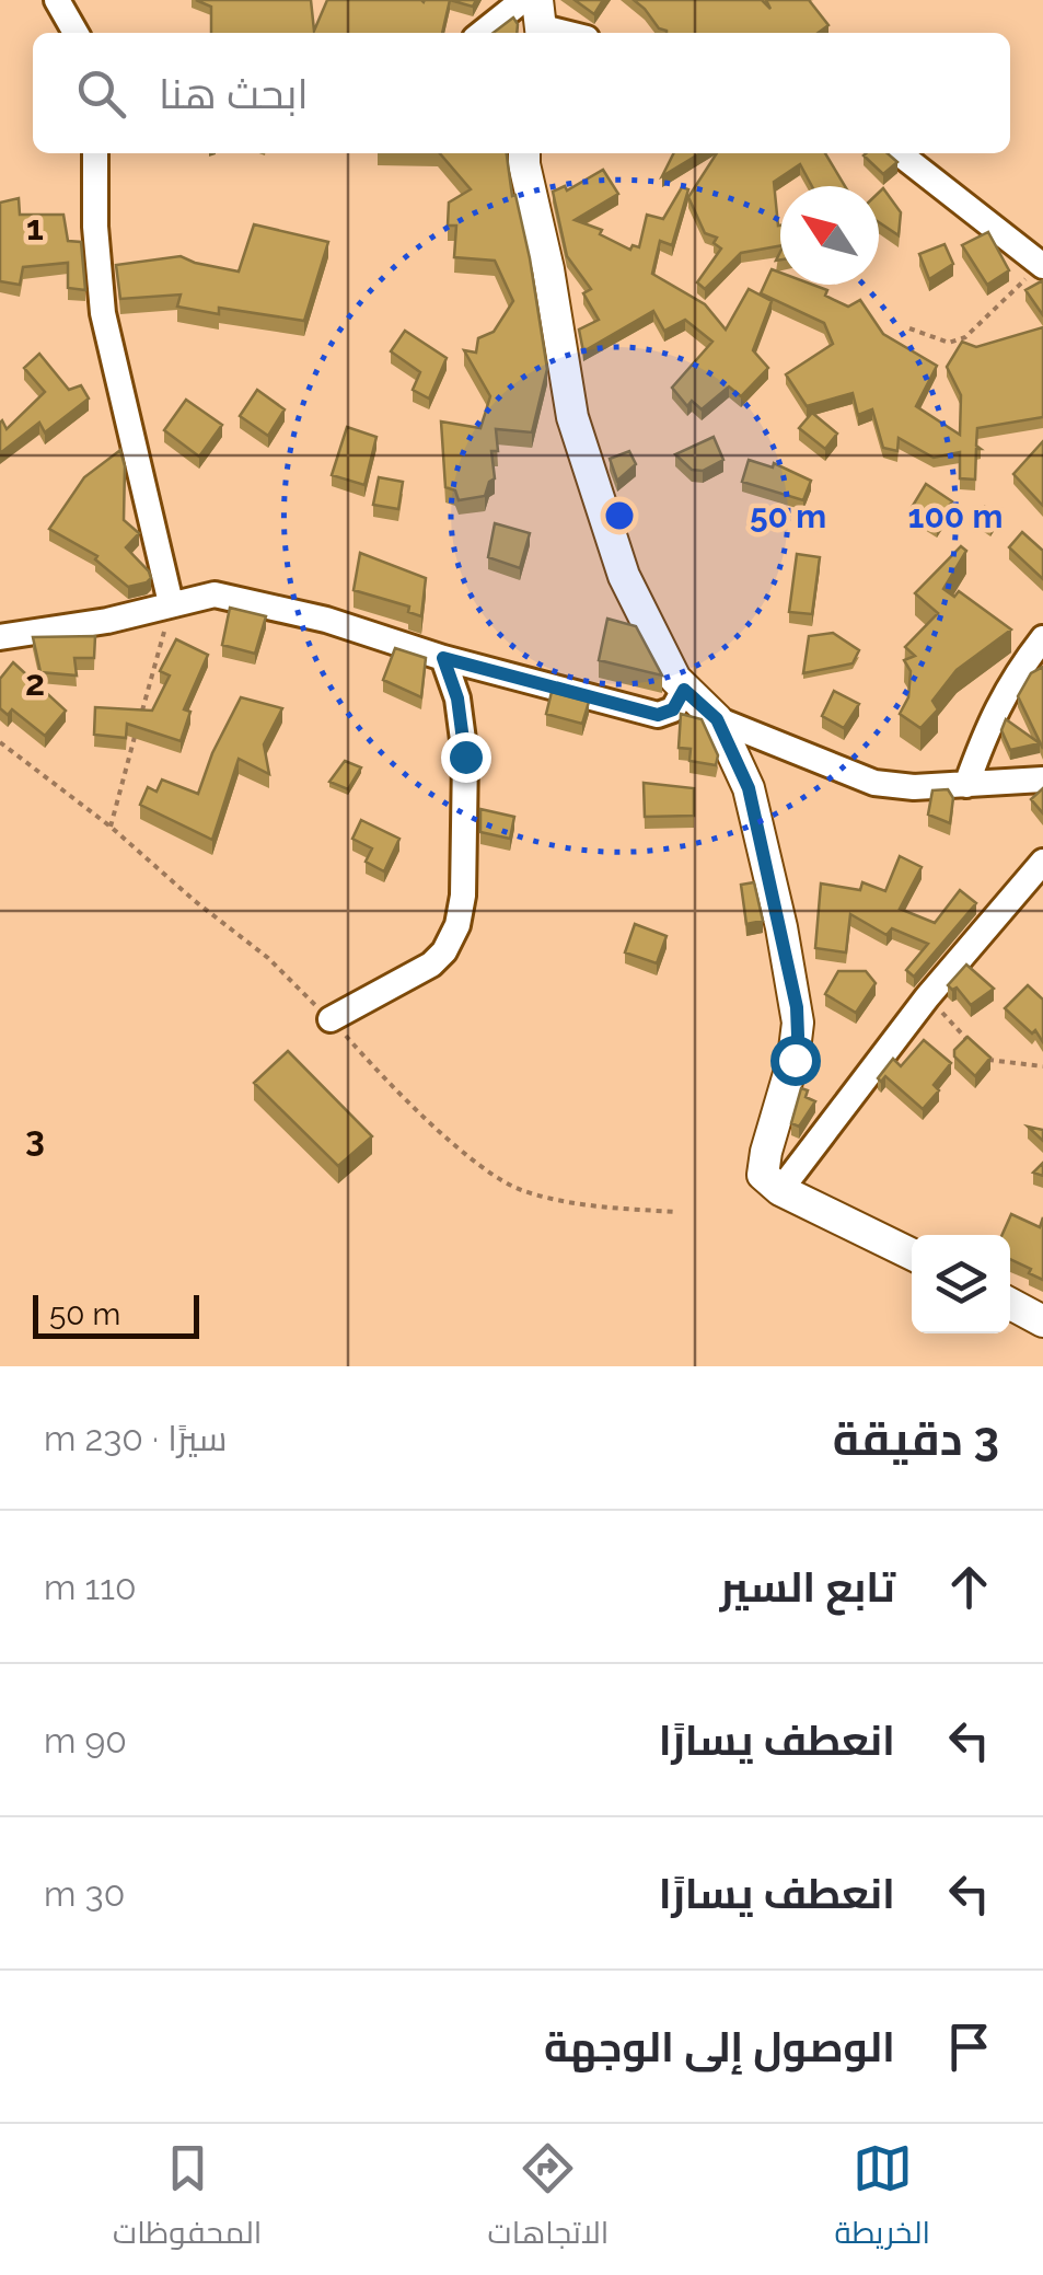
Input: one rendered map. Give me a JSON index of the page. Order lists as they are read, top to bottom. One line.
{"scale_bar":"50 m","north":"top left","page":{"search":"ابحث هنا","scale":"50 m","heading":["3 دقيقة","سيرًا · 230 m"],"list":[["تابع السير","110 m"],["انعطف يسارًا","90 m"],["انعطف يسارًا","30 m"],"الوصول إلى الوجهة"],"nav":["الخريطة","الاتجاهات","المحفوظات"]},"grid":{"rows":["1","2","3"]},"rings":["50 m","100 m"]}
